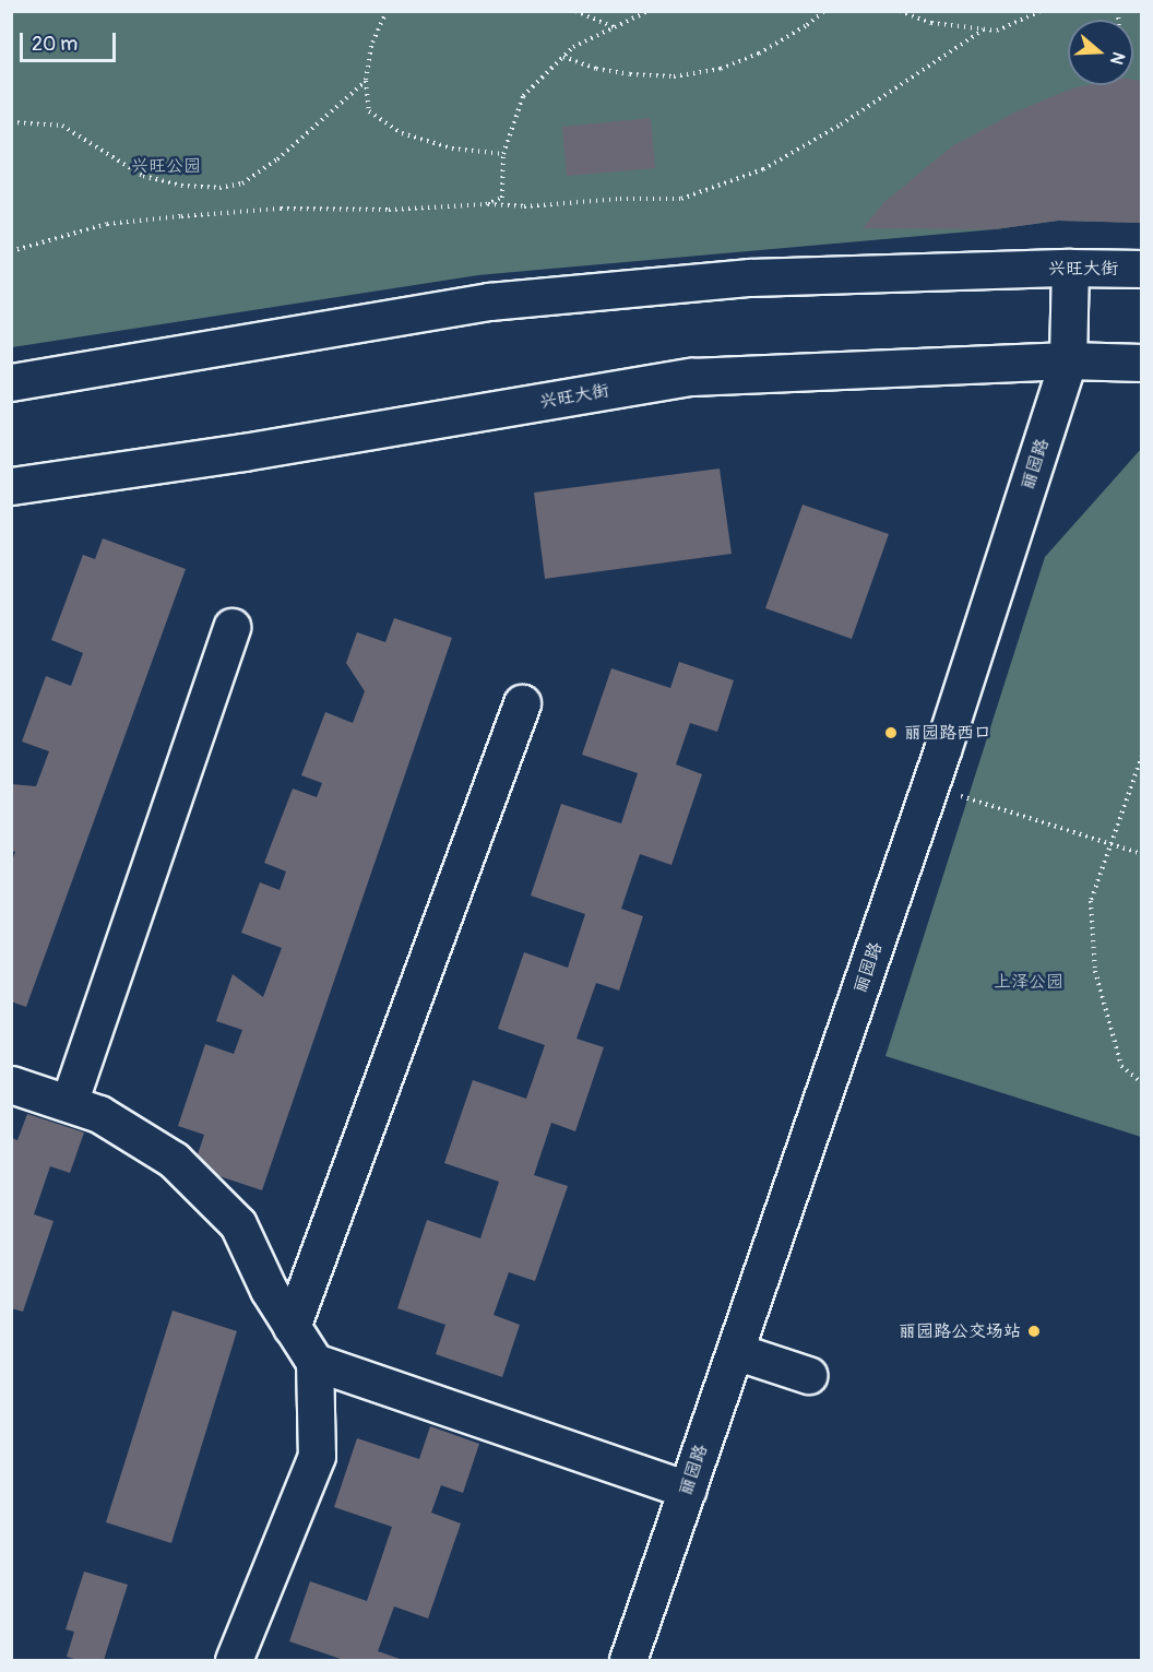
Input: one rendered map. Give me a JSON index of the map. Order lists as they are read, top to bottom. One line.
{"streets":{"main road":["兴旺大街","丽园路"]},"crossings":[["兴旺大街","丽园路"]],"parks":["兴旺公园","上泽公园"],"places":["丽园路西口","丽园路公交场站"],"scale_bar":"20 m","north":"right"}
